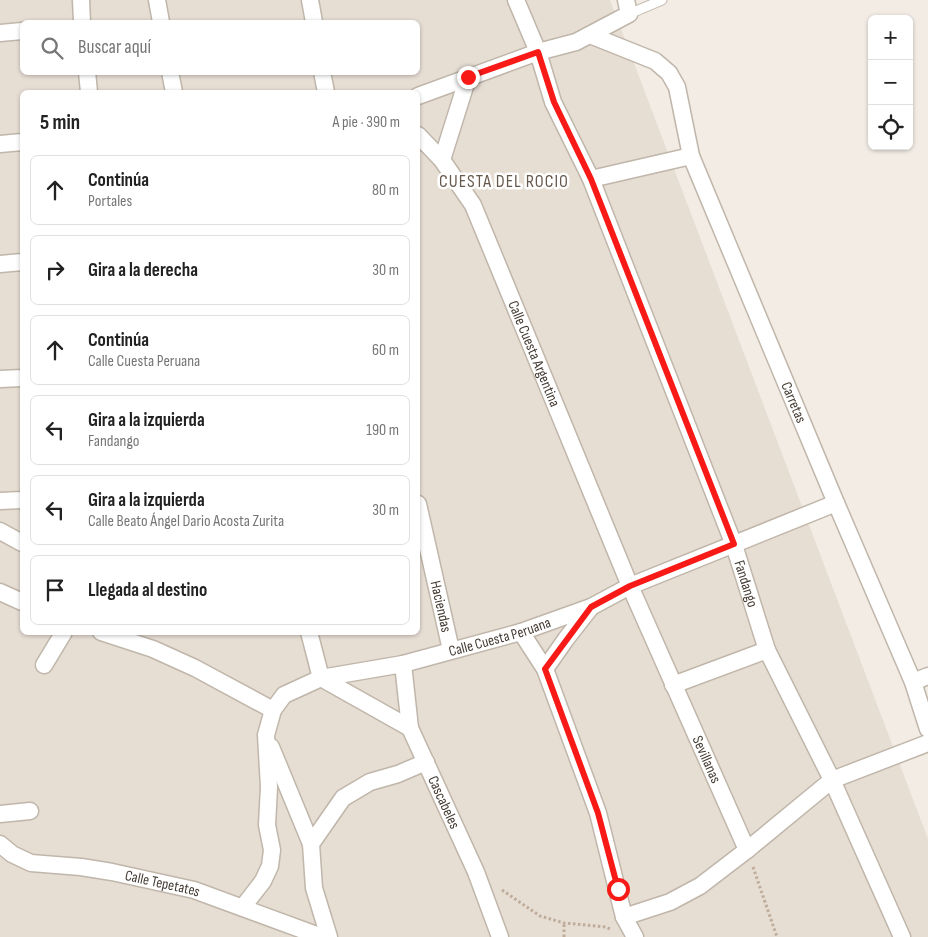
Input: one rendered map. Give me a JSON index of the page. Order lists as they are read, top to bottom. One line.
{"streets":{"street":["Calle Cuesta Argentina","Carretas","Fandango","Haciendas","Calle Cuesta Peruana","Sevillanas","Cascabeles","Calle Tepetates"]},"crossings":[["Calle Cuesta Argentina","Calle Cuesta Peruana"],["Calle Cuesta Argentina","Sevillanas"],["Carretas","Calle Cuesta Peruana"],["Fandango","Calle Cuesta Peruana"],["Haciendas","Calle Cuesta Peruana"],["Calle Cuesta Peruana","Sevillanas"],["Calle Cuesta Peruana","Cascabeles"]],"districts":["CUESTA DEL ROCIO"],"page":{"map_buttons":["+","−"],"search":"Buscar aquí","heading":["5 min","A pie · 390 m"],"list":[["Continúa","Portales","80 m"],["Gira a la derecha","30 m"],["Continúa","Calle Cuesta Peruana","60 m"],["Gira a la izquierda","Fandango","190 m"],["Gira a la izquierda","Calle Beato Ángel Dario Acosta Zurita","30 m"],"Llegada al destino"]}}
